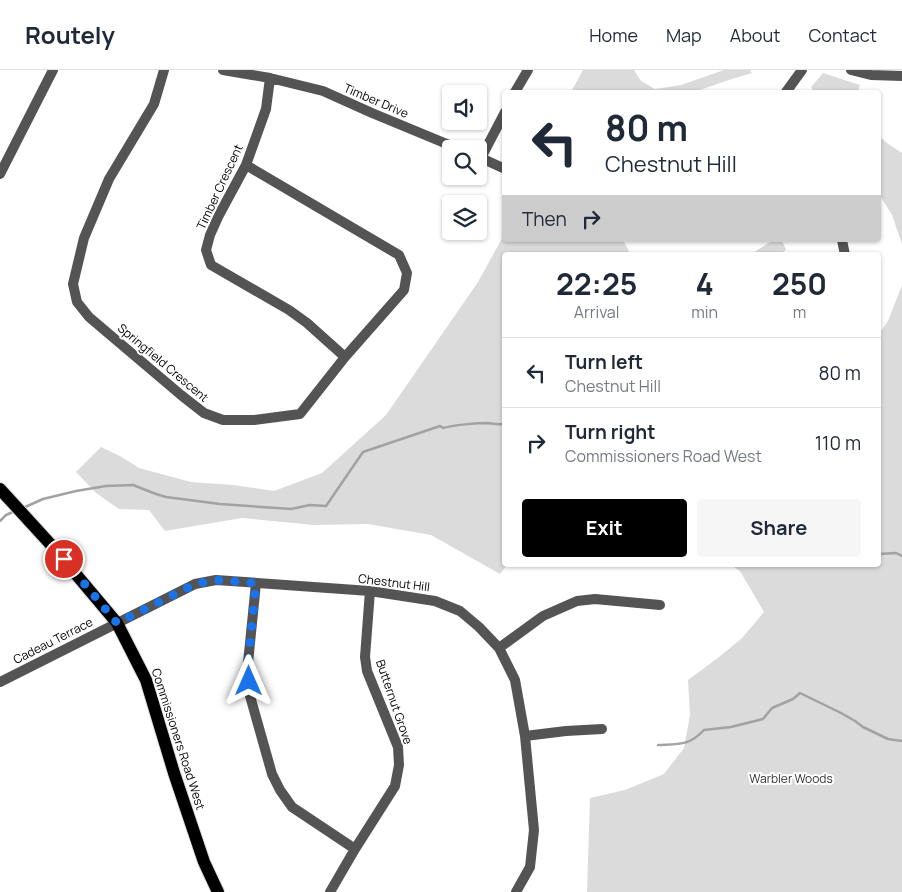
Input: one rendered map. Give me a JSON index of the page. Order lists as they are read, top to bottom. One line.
{"streets":{"main road":["Commissioners Road West"],"street":["Timber Drive","Timber Crescent","Springfield Crescent","Chestnut Hill","Cadeau Terrace","Butternut Grove"]},"crossings":[["Timber Drive","Timber Crescent"],["Timber Crescent","Springfield Crescent"],["Chestnut Hill","Cadeau Terrace"],["Chestnut Hill","Butternut Grove"],["Chestnut Hill","Commissioners Road West"],["Cadeau Terrace","Commissioners Road West"]],"parks":["Warbler Woods"],"page":{"header":"Routely","nav":["Home","Map","About","Contact"],"turn":["80 m","Chestnut Hill"],"then":"Then","eta":["22:25","Arrival","4","min","250","m"],"list":[{"name":"Turn left","note":"Chestnut Hill","value":"80 m"},{"name":"Turn right","note":"Commissioners Road West","value":"110 m"}],"buttons":["Exit","Share"]}}
